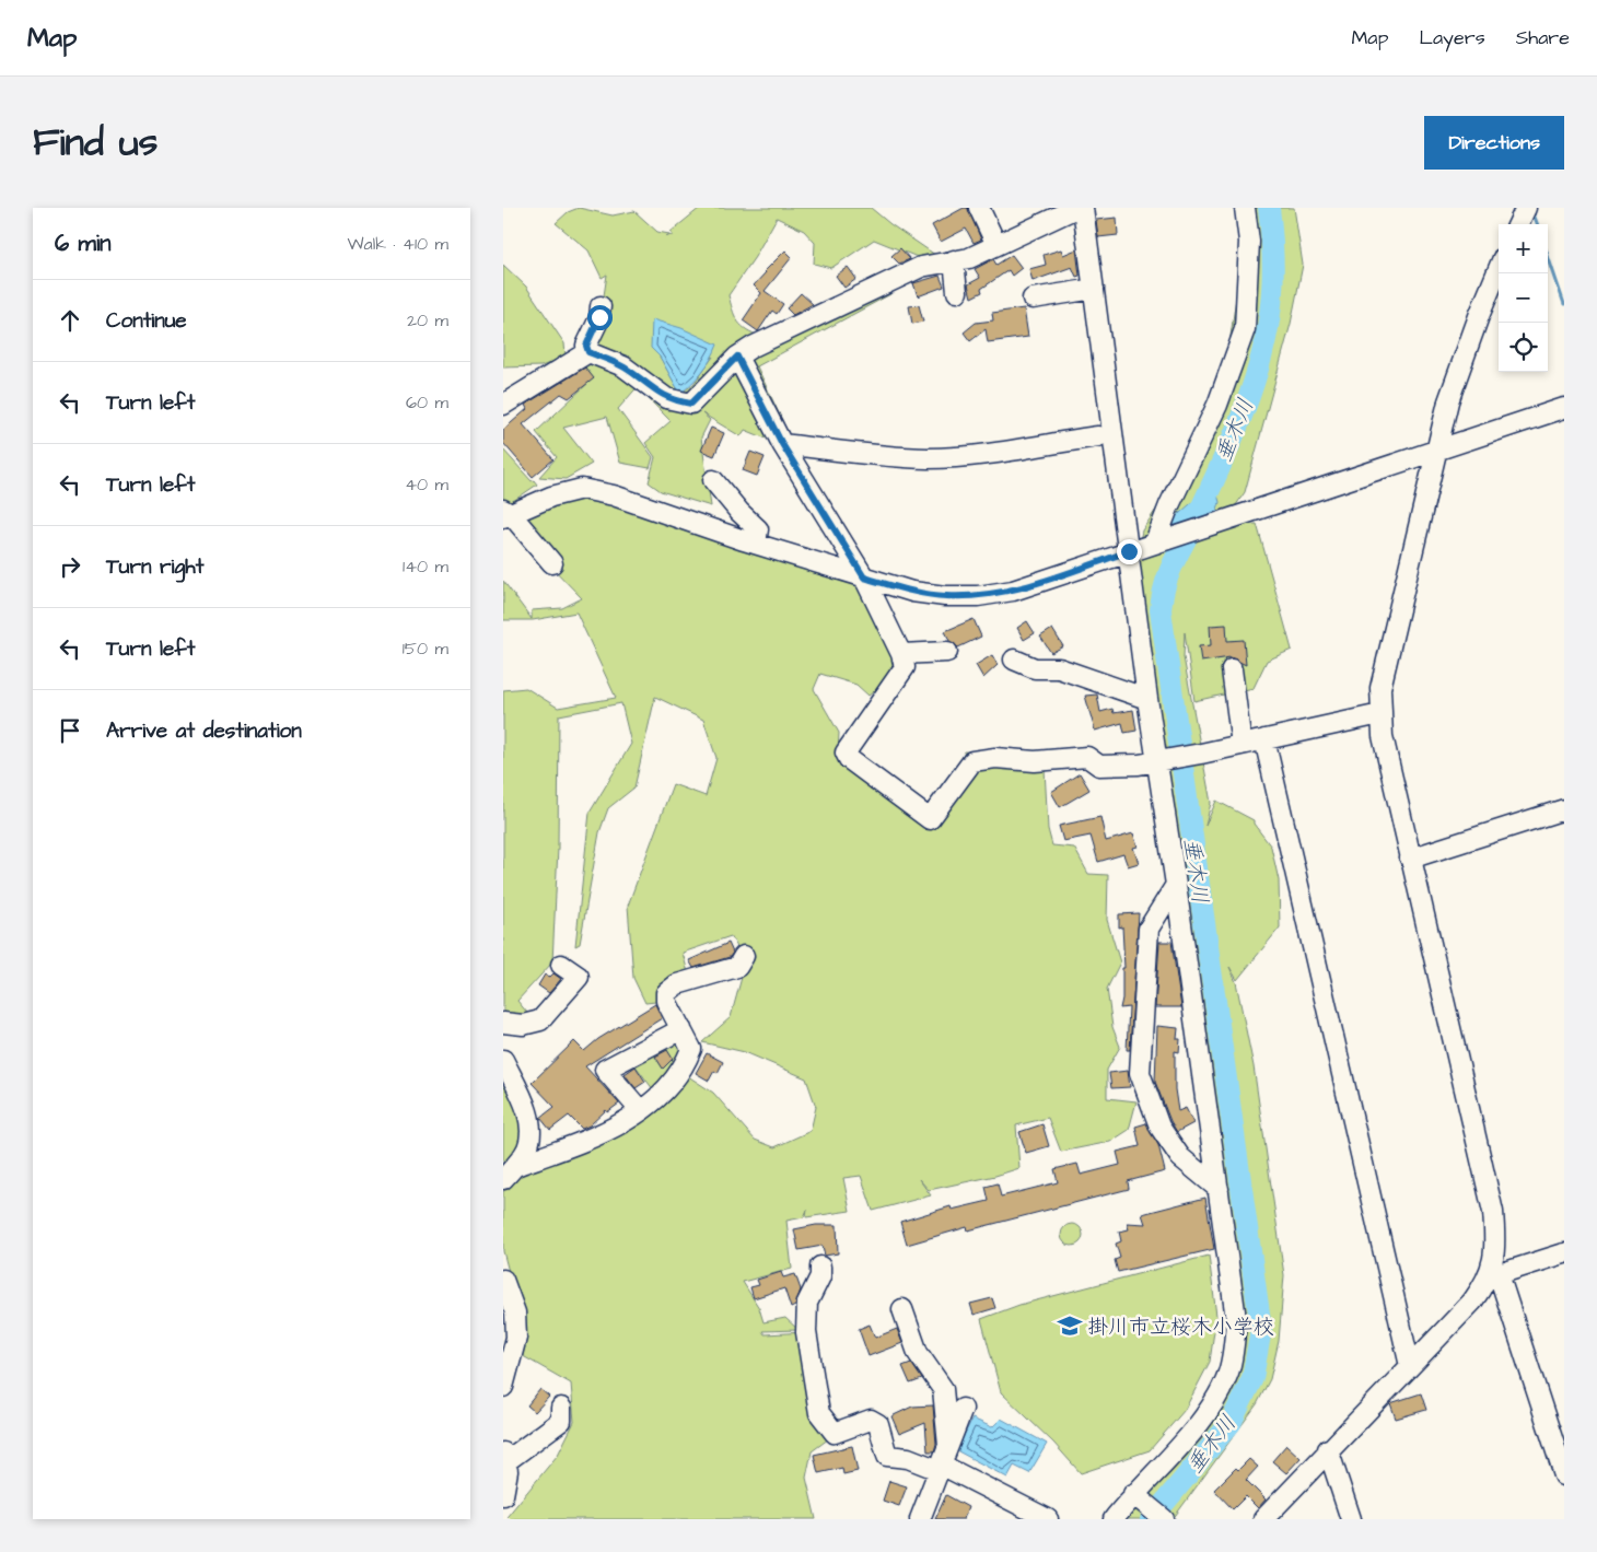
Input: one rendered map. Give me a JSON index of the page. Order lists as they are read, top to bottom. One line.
{"water":["垂木川"],"places":{"school or university":["掛川市立桜木小学校"]},"page":{"header":"Map","nav":["Map","Layers","Share"],"title":"Find us","buttons":"Directions","heading":["6 min","Walk · 410 m"],"map_buttons":["+","−"],"list":[["Continue","20 m"],["Turn left","60 m"],["Turn left","40 m"],["Turn right","140 m"],["Turn left","150 m"],"Arrive at destination"]}}
